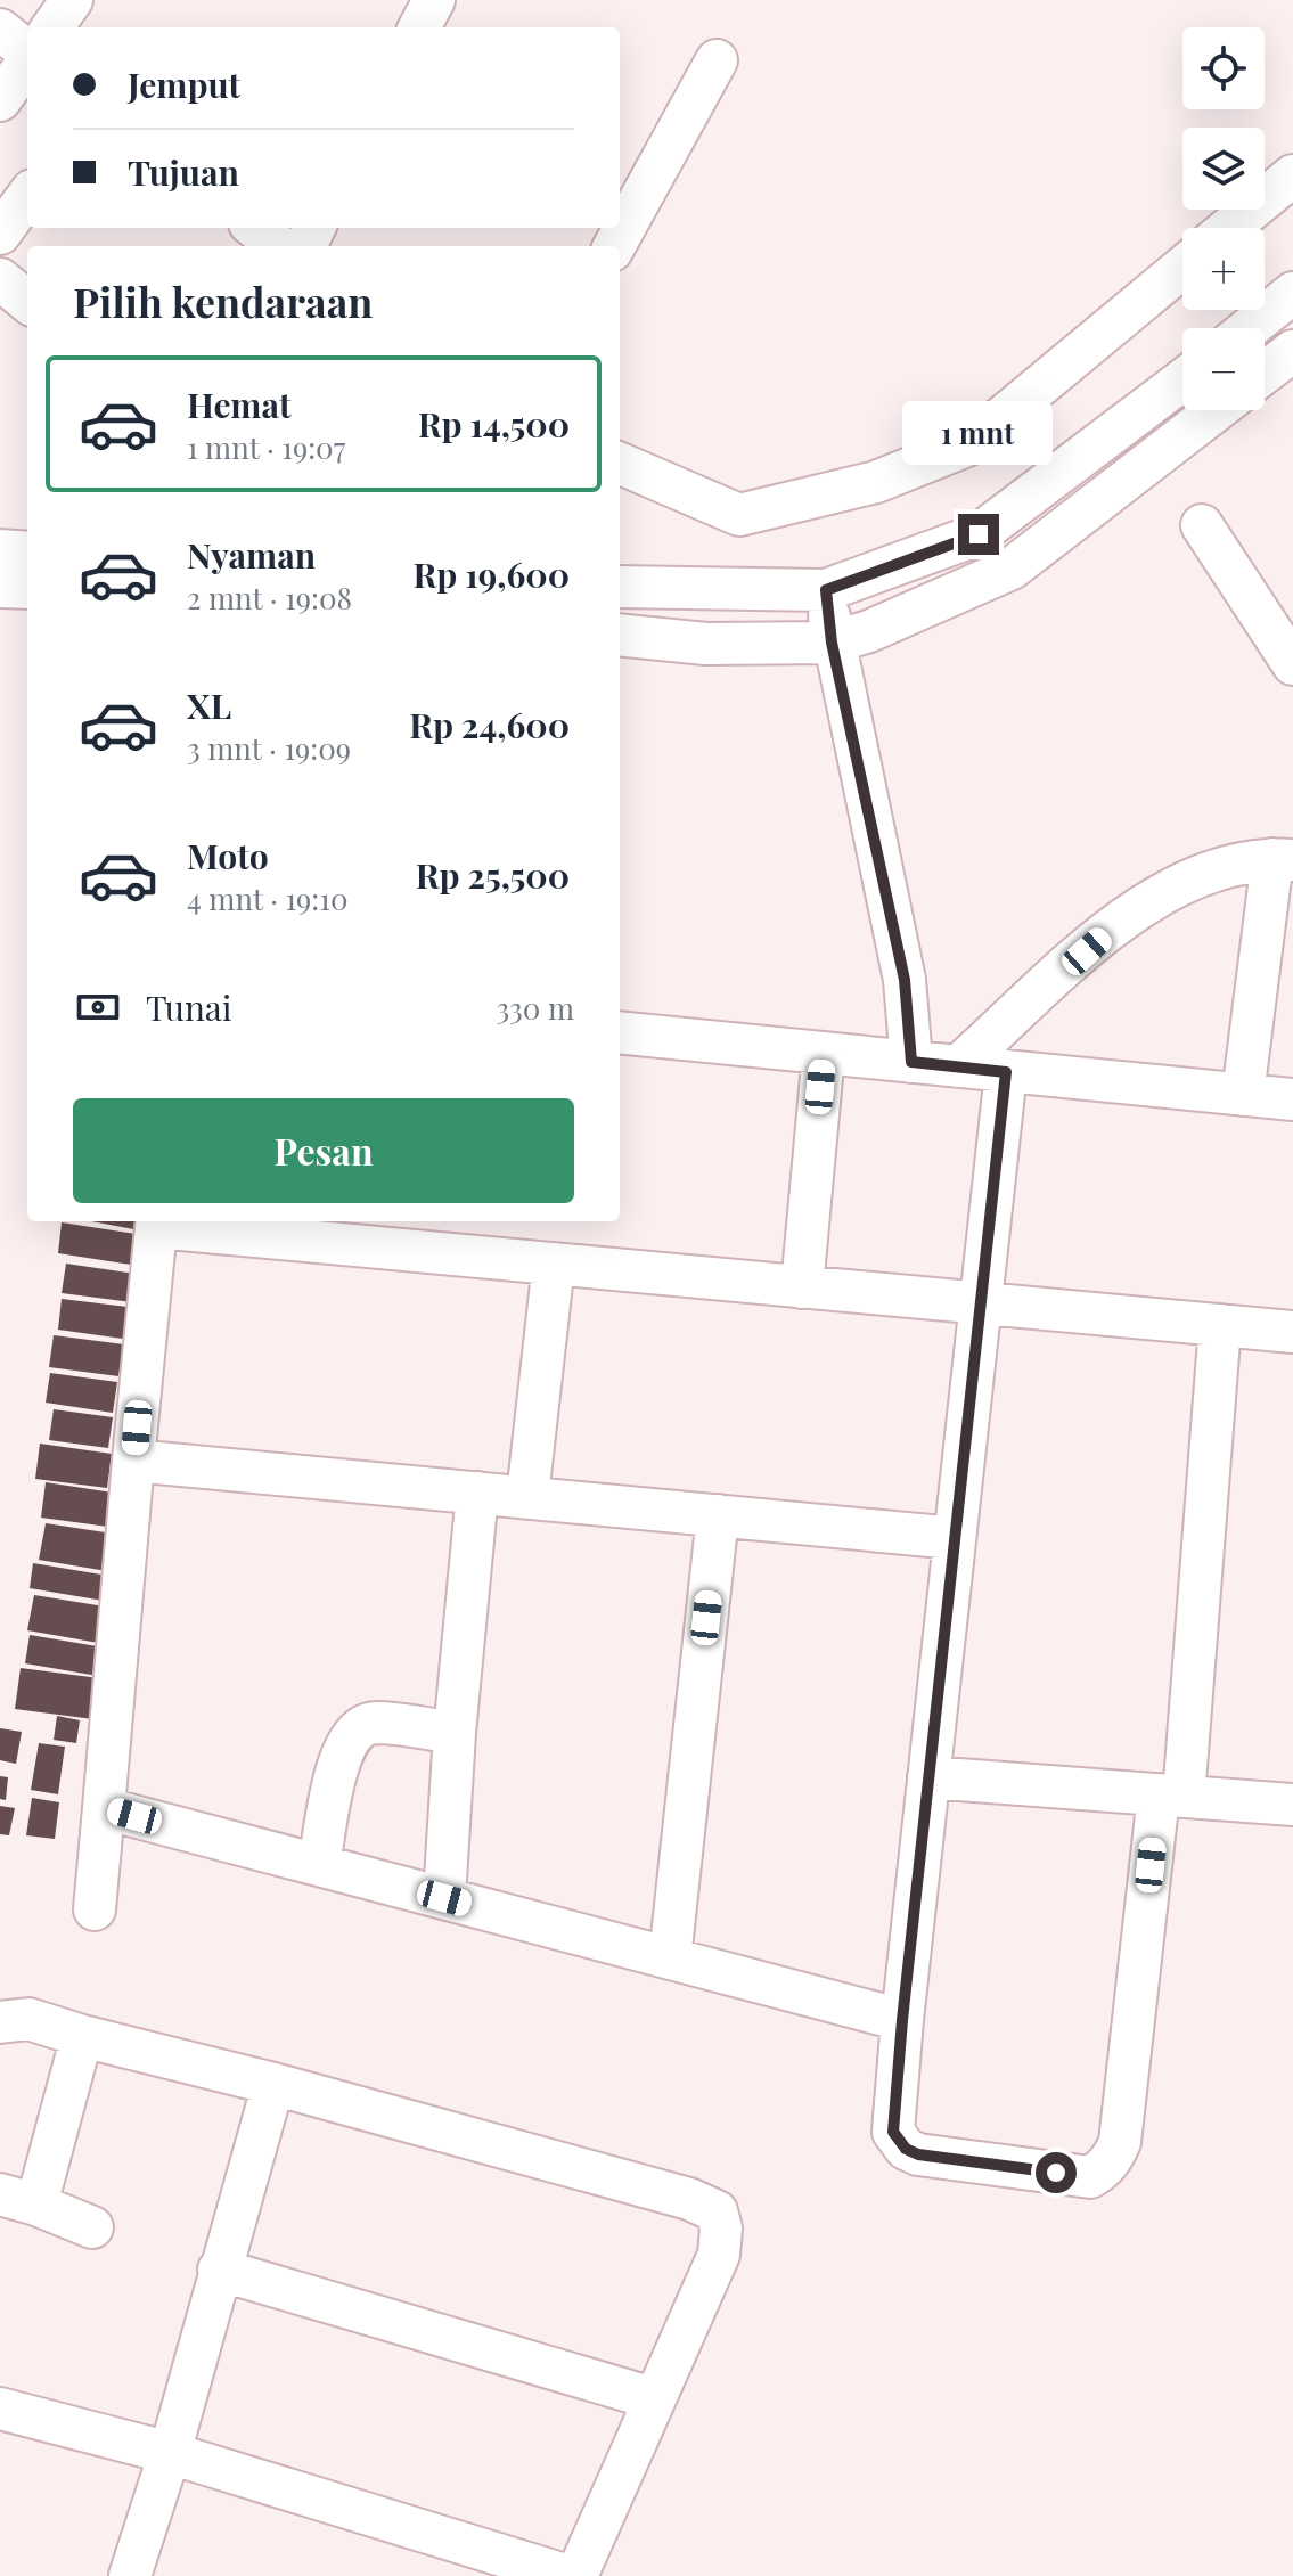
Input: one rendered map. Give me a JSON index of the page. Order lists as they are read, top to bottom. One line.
{"page":{"map_buttons":["+","−"],"banner":["Jemput","Tujuan"],"heading":"Pilih kendaraan","list":[{"name":"Hemat","note":"1 mnt · 19:07","value":"Rp 14,500"},{"name":"Nyaman","note":"2 mnt · 19:08","value":"Rp 19,600"},{"name":"XL","note":"3 mnt · 19:09","value":"Rp 24,600"},{"name":"Moto","note":"4 mnt · 19:10","value":"Rp 25,500"}],"bubble":"1 mnt","pay":["Tunai","330 m"],"buttons":"Pesan"}}
